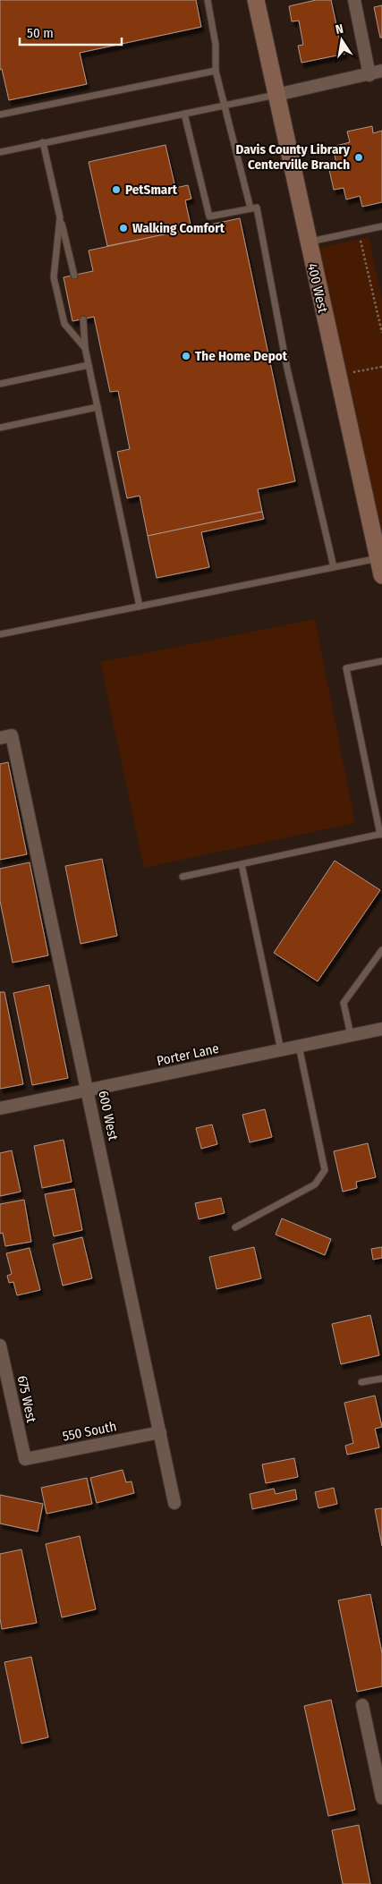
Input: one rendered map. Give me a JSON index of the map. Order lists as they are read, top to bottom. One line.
{"streets":{"main road":["400 West"],"street":["Porter Lane","600 West","675 West","550 South"]},"crossings":[["Porter Lane","600 West"],["600 West","550 South"],["675 West","550 South"]],"places":["Davis County Library Centerville Branch","PetSmart","Walking Comfort","The Home Depot"],"scale_bar":"50 m","north":"top"}
